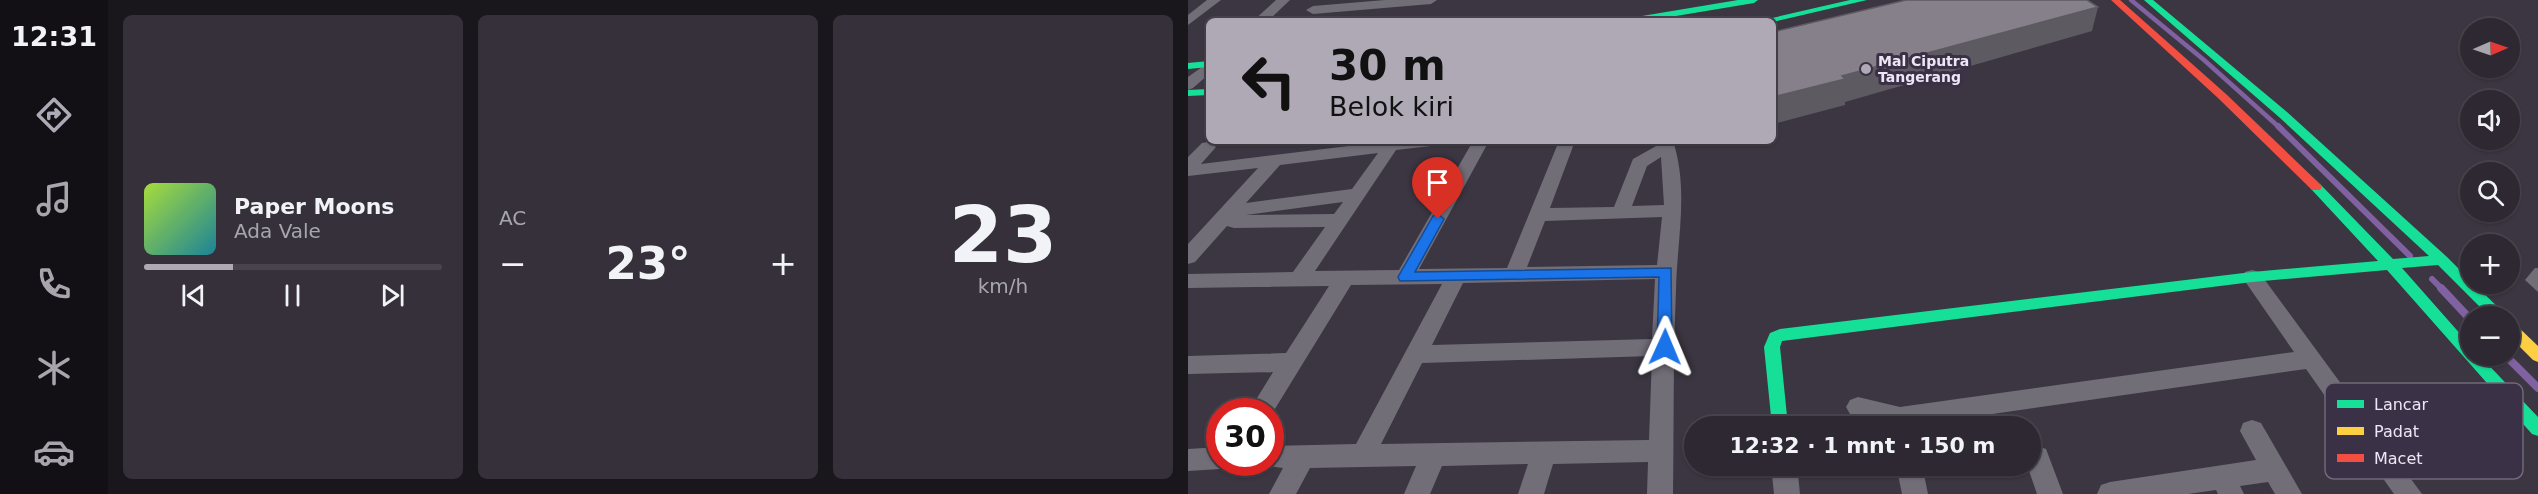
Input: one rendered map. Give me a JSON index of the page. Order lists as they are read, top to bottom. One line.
{"places":["Mal Ciputra Tangerang"],"legend":["Lancar","Padat","Macet"],"north":"right","page":{"tabs":"12:31","tile":["AC",["23","km/h"]],"map_buttons":["+","−"],"turn":["30 m","Belok kiri"],"song":["Paper Moons","Ada Vale"],"heat":["−","23°","+"],"limit":"30","trip":"12:32 · 1 mnt · 150 m"}}
